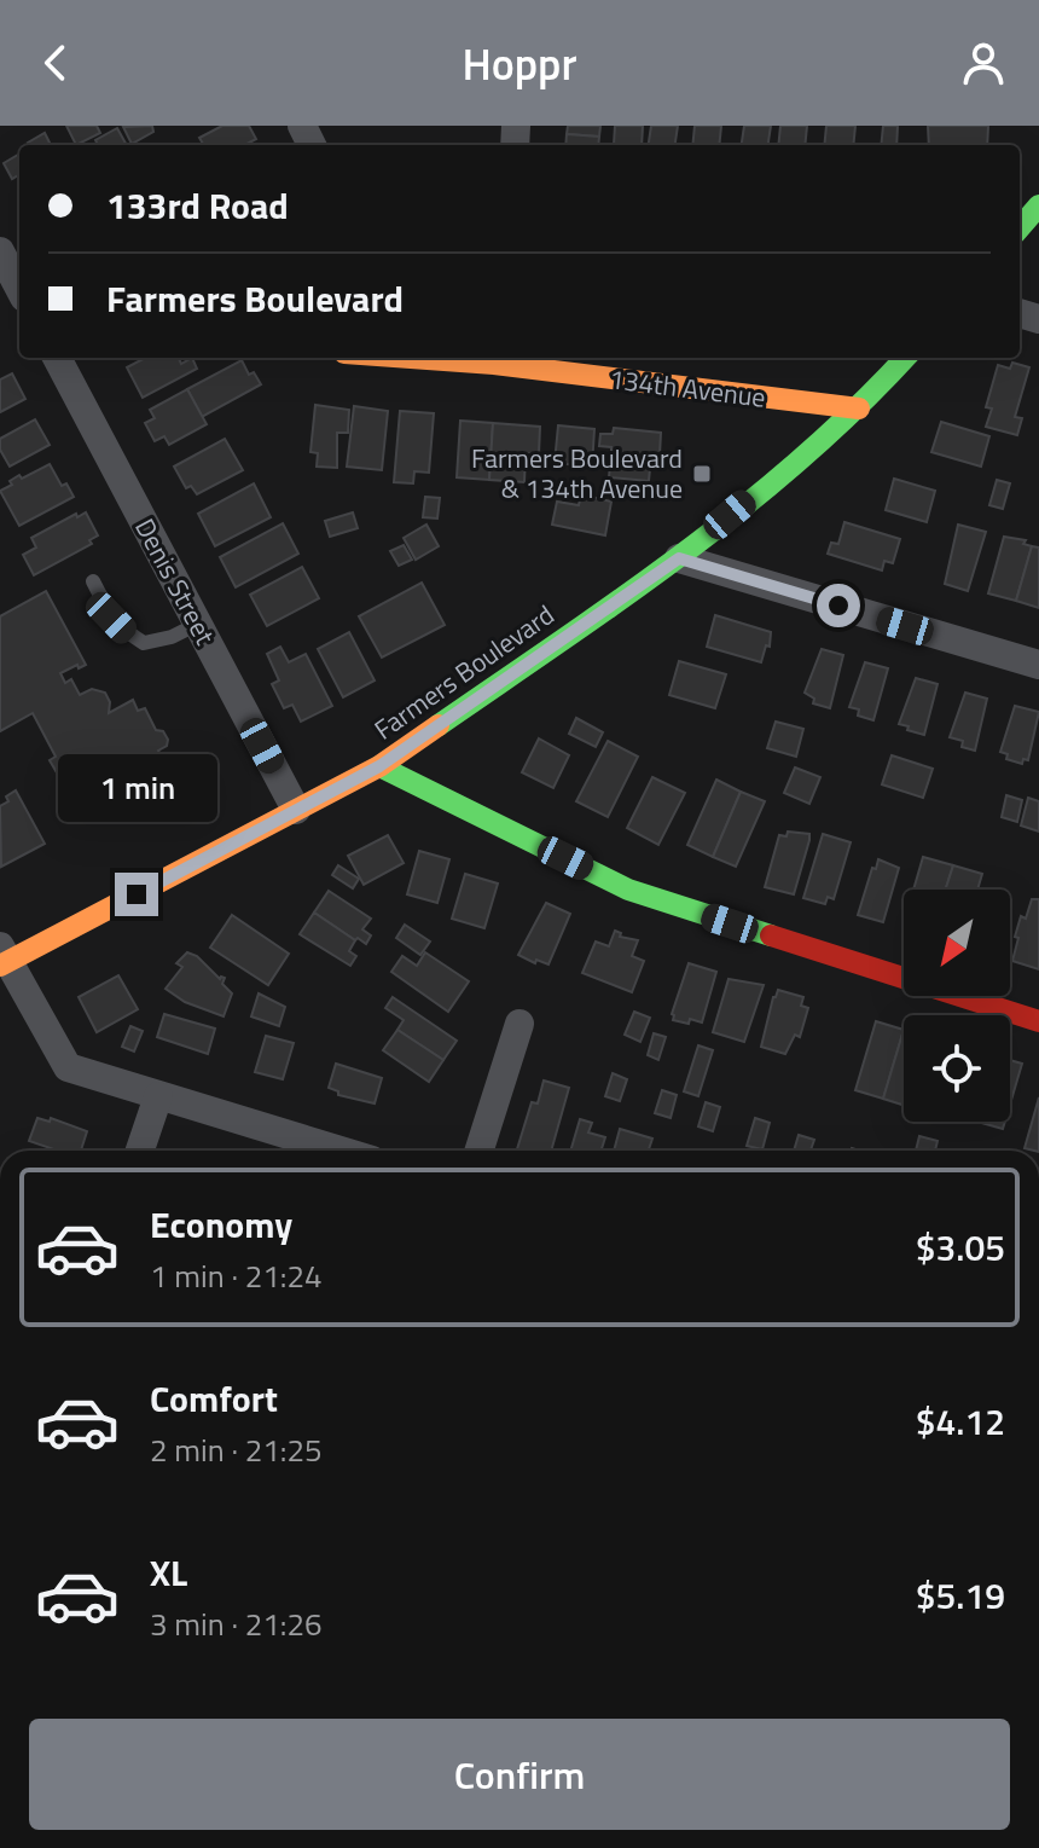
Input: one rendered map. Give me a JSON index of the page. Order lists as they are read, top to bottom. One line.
{"streets":{"street":["134th Avenue","Denis Street","Farmers Boulevard"]},"crossings":[["134th Avenue","Farmers Boulevard"],["Denis Street","Farmers Boulevard"]],"places":{"transit":["Farmers Boulevard & 134th Avenue"]},"north":"bottom left","page":{"header":"Hoppr","banner":["133rd Road","Farmers Boulevard"],"bubble":"1 min","list":[{"name":"Economy","note":"1 min · 21:24","value":"$3.05"},{"name":"Comfort","note":"2 min · 21:25","value":"$4.12"},{"name":"XL","note":"3 min · 21:26","value":"$5.19"}],"buttons":"Confirm"}}
